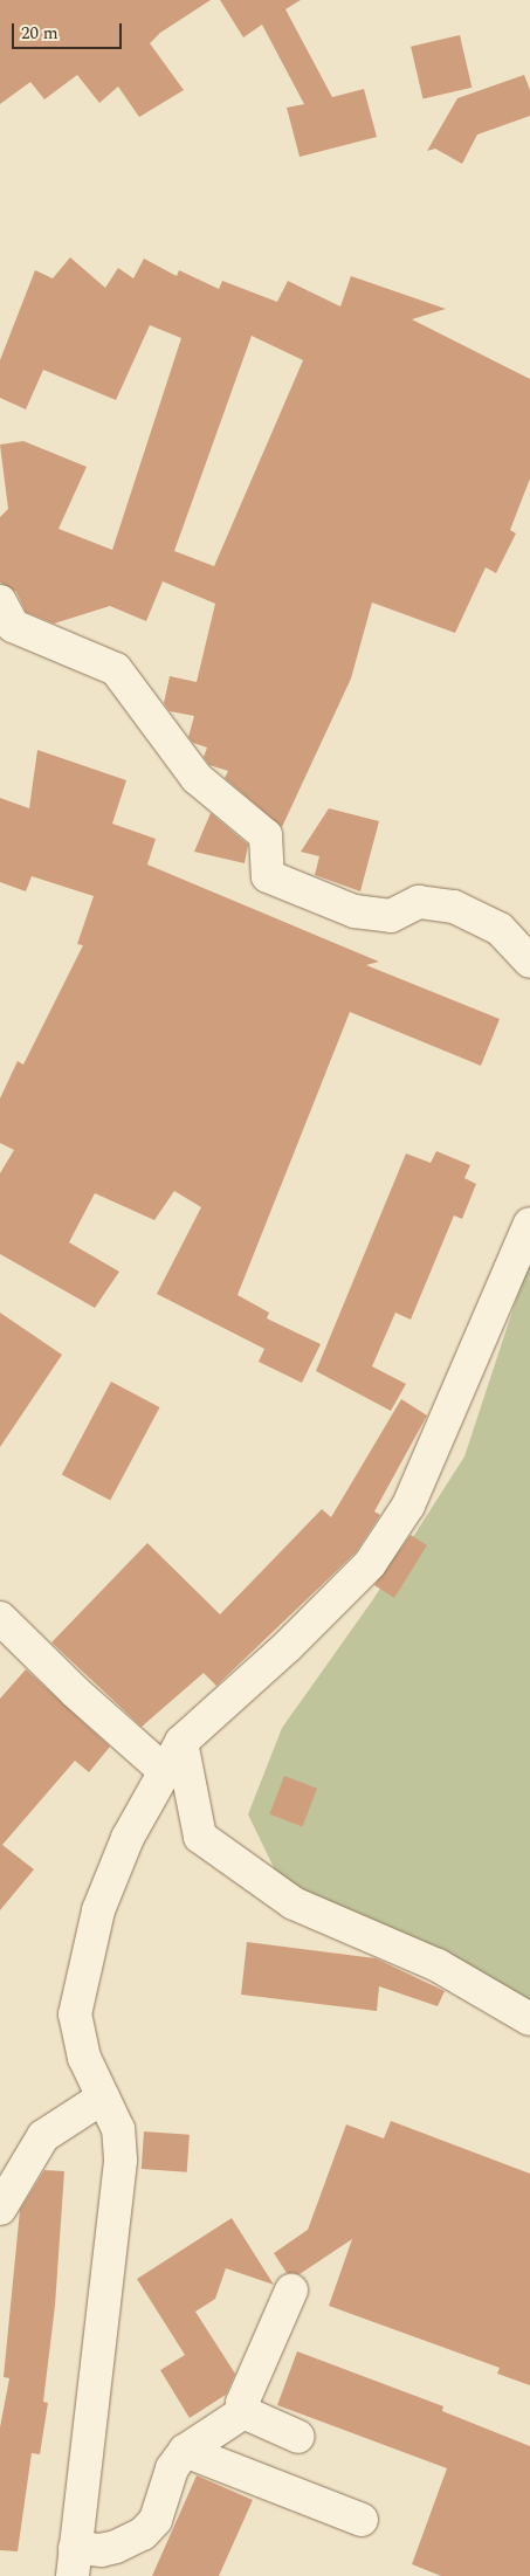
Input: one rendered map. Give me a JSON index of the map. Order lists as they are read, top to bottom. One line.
{"scale_bar":"20 m"}
